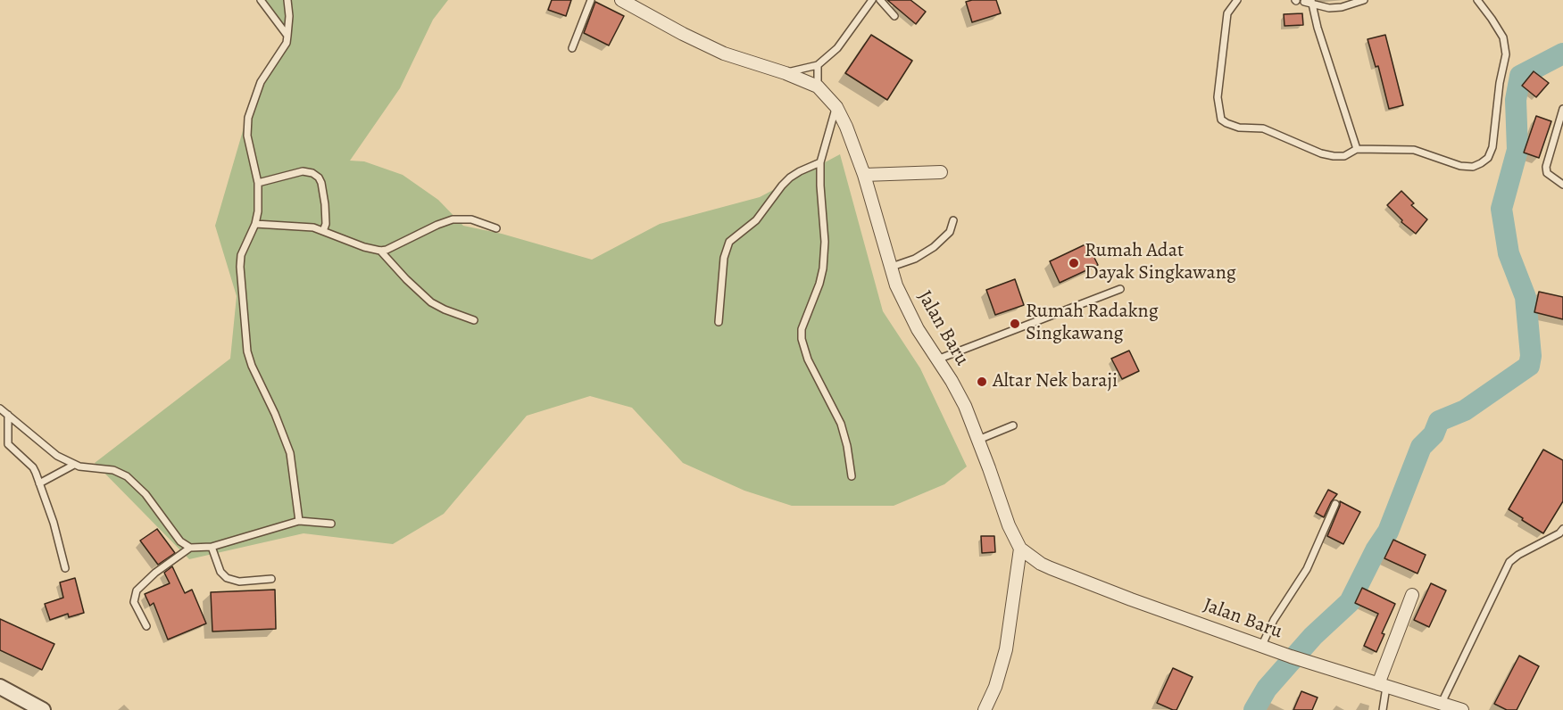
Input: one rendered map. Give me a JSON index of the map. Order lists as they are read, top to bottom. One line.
{"streets":{"street":["Jalan Baru"]},"places":["Rumah Adat Dayak Singkawang","Rumah Radakng Singkawang","Altar Nek baraji"]}
